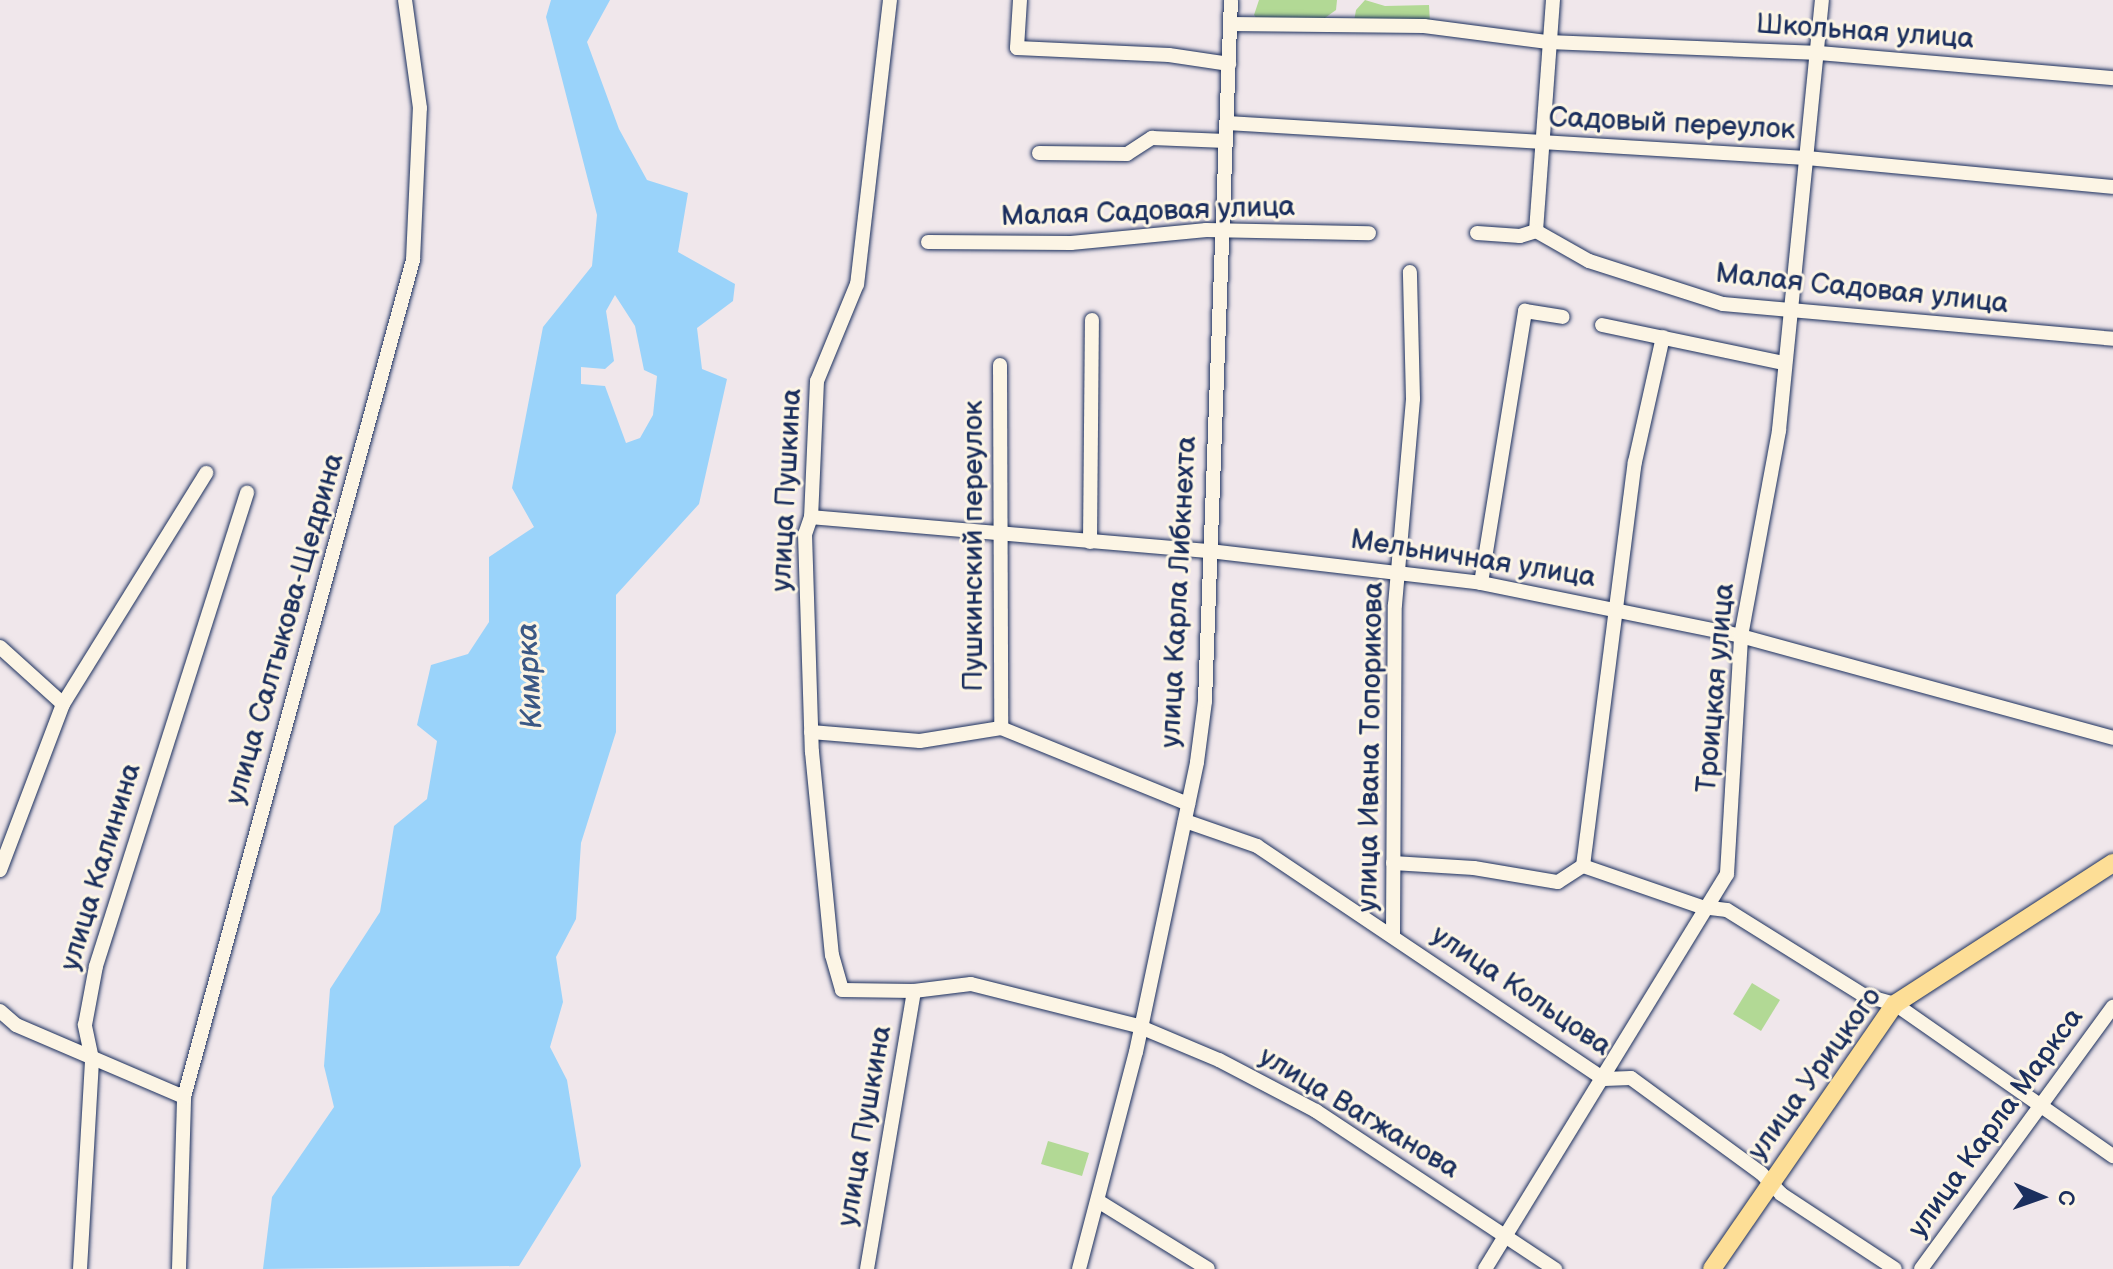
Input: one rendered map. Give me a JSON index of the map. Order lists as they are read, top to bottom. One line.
{"streets":{"main road":["улица Урицкого"],"street":["Школьная улица","Садовый переулок","Малая Садовая улица","улица Пушкина","Пушкинский переулок","Мельничная улица","улица Карла Либкнехта","улица Салтыкова-Щедрина","Троицкая улица","улица Ивана Топорикова","улица Калинина","улица Кольцова","улица Вагжанова","улица Карла Маркса"]},"crossings":[["Школьная улица","улица Карла Либкнехта"],["Школьная улица","Троицкая улица"],["Садовый переулок","улица Карла Либкнехта"],["Садовый переулок","Троицкая улица"],["Малая Садовая улица","улица Карла Либкнехта"],["Малая Садовая улица","Троицкая улица"],["улица Пушкина","Мельничная улица"],["улица Пушкина","улица Вагжанова"],["Пушкинский переулок","Мельничная улица"],["Мельничная улица","улица Карла Либкнехта"],["Мельничная улица","Троицкая улица"],["Мельничная улица","улица Ивана Топорикова"],["улица Карла Либкнехта","улица Кольцова"],["улица Карла Либкнехта","улица Вагжанова"],["Троицкая улица","улица Кольцова"],["Троицкая улица","улица Вагжанова"],["улица Ивана Топорикова","улица Кольцова"],["улица Кольцова","улица Урицкого"]],"water":["Кимрка"],"north":"right"}
